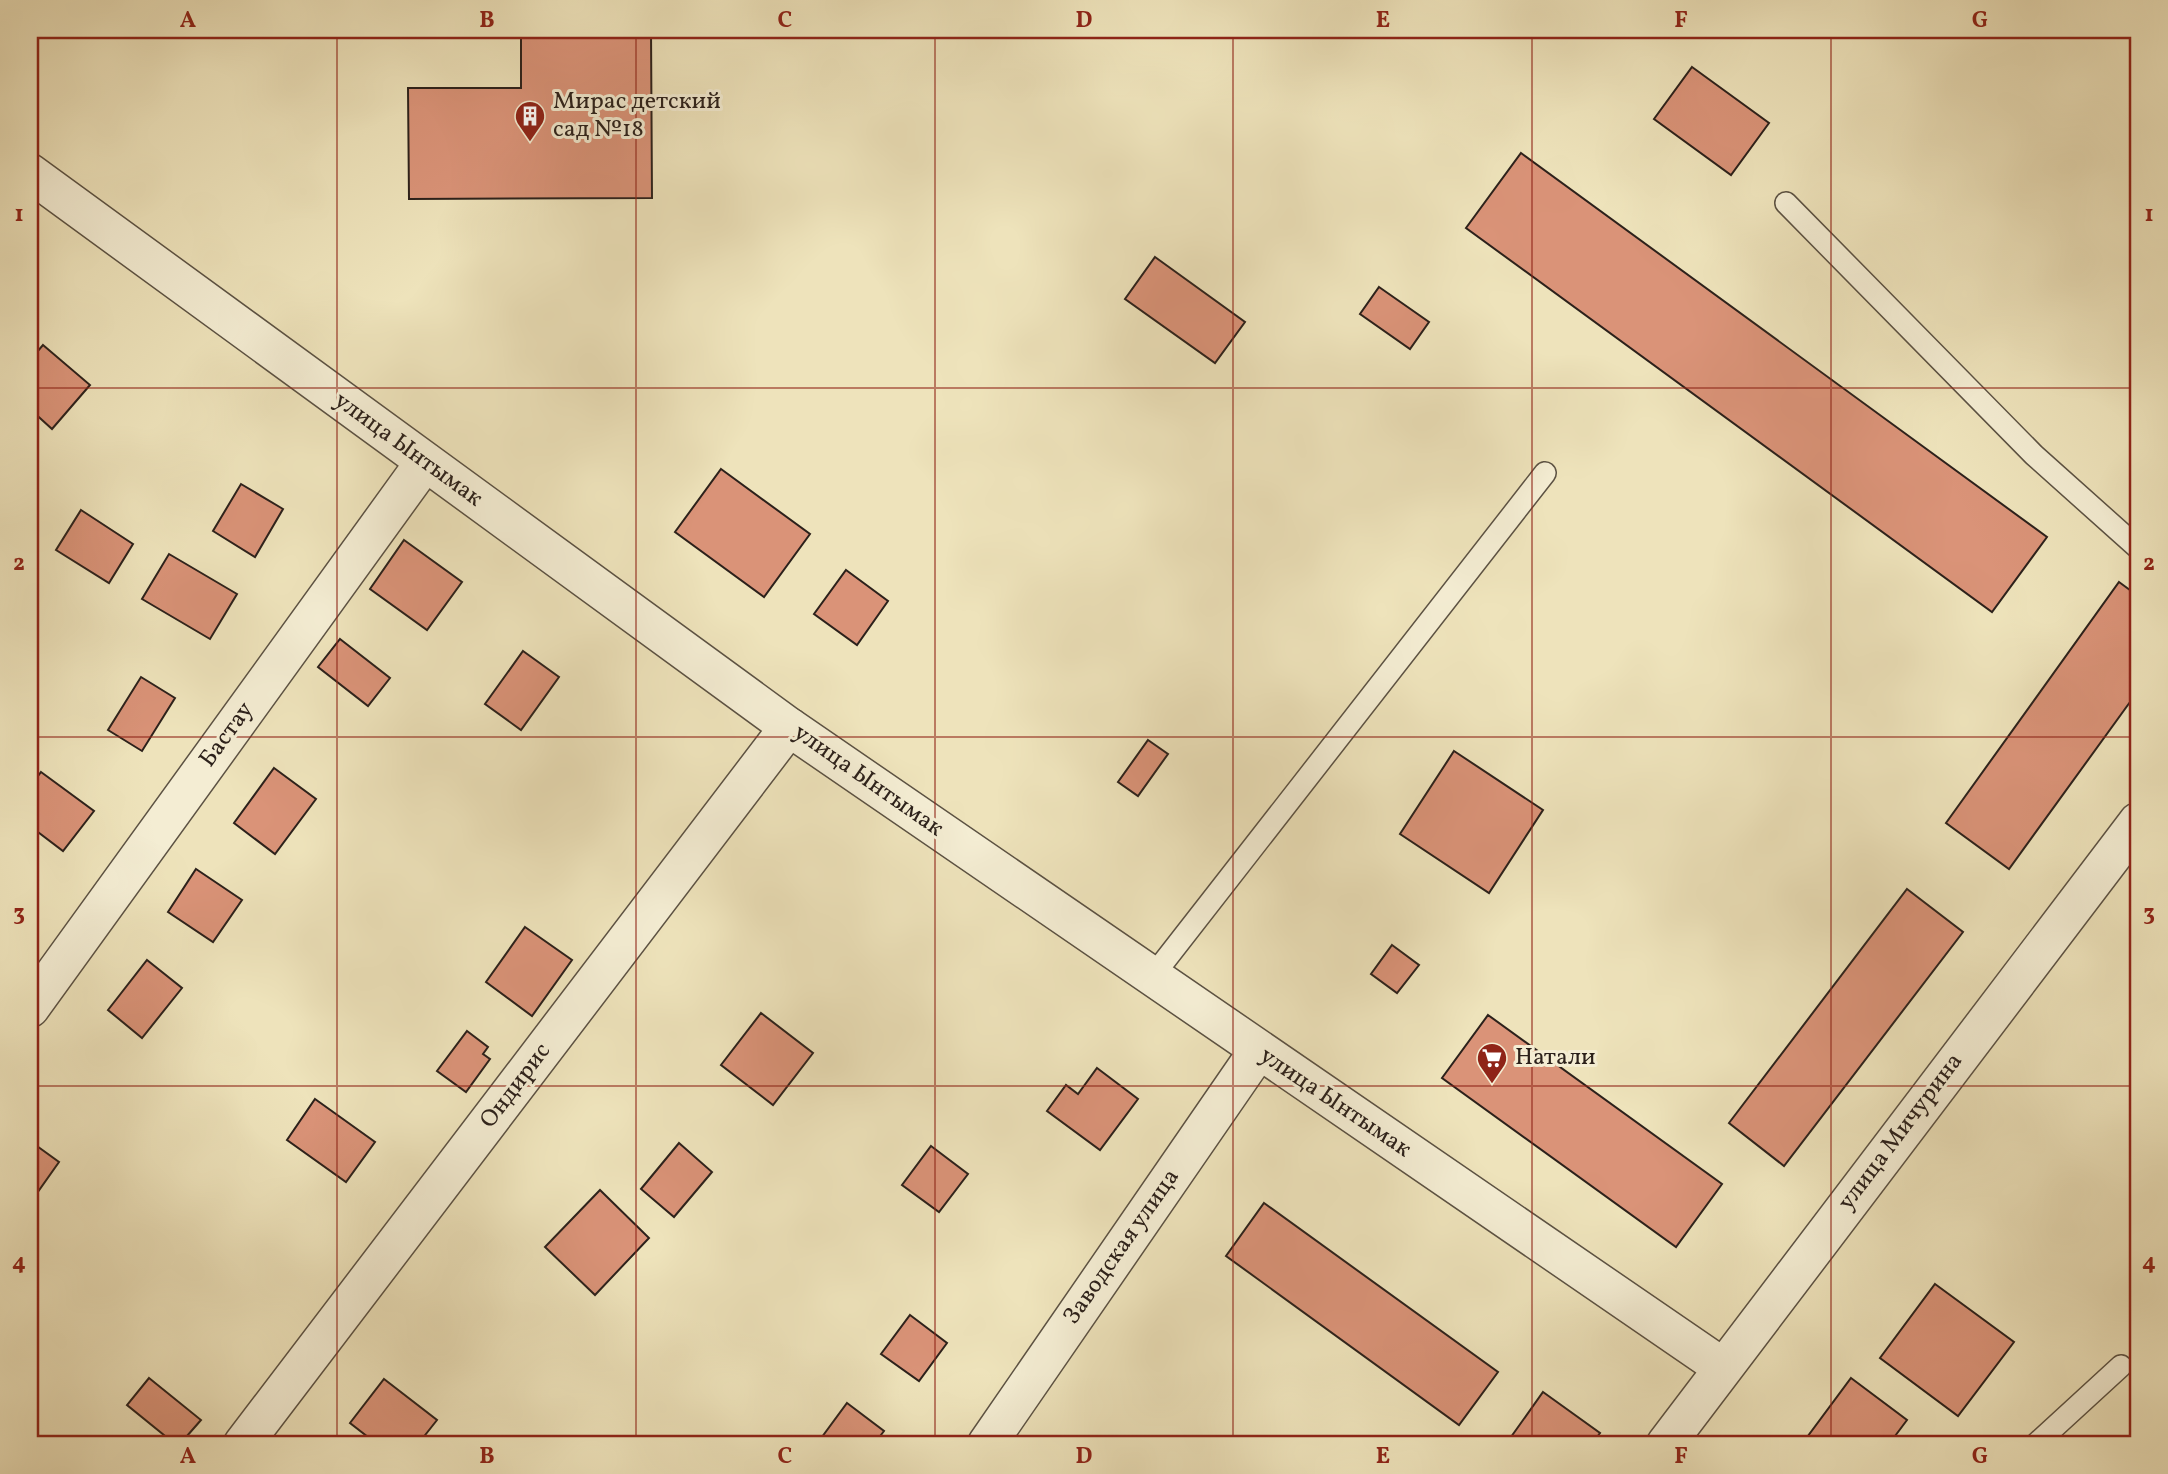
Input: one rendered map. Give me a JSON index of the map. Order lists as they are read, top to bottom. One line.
{"streets":{"street":["улица Ынтымак","Бастау","Ондирис","улица Мичурина","Заводская улица"]},"crossings":[["улица Ынтымак","Бастау"],["улица Ынтымак","Ондирис"],["улица Ынтымак","улица Мичурина"],["улица Ынтымак","Заводская улица"]],"places":{"building":["Мирас детский сад №18"],"supermarket":["Натали"]},"grid":{"columns":["A","B","C","D","E","F","G"],"rows":["1","2","3","4"]}}
